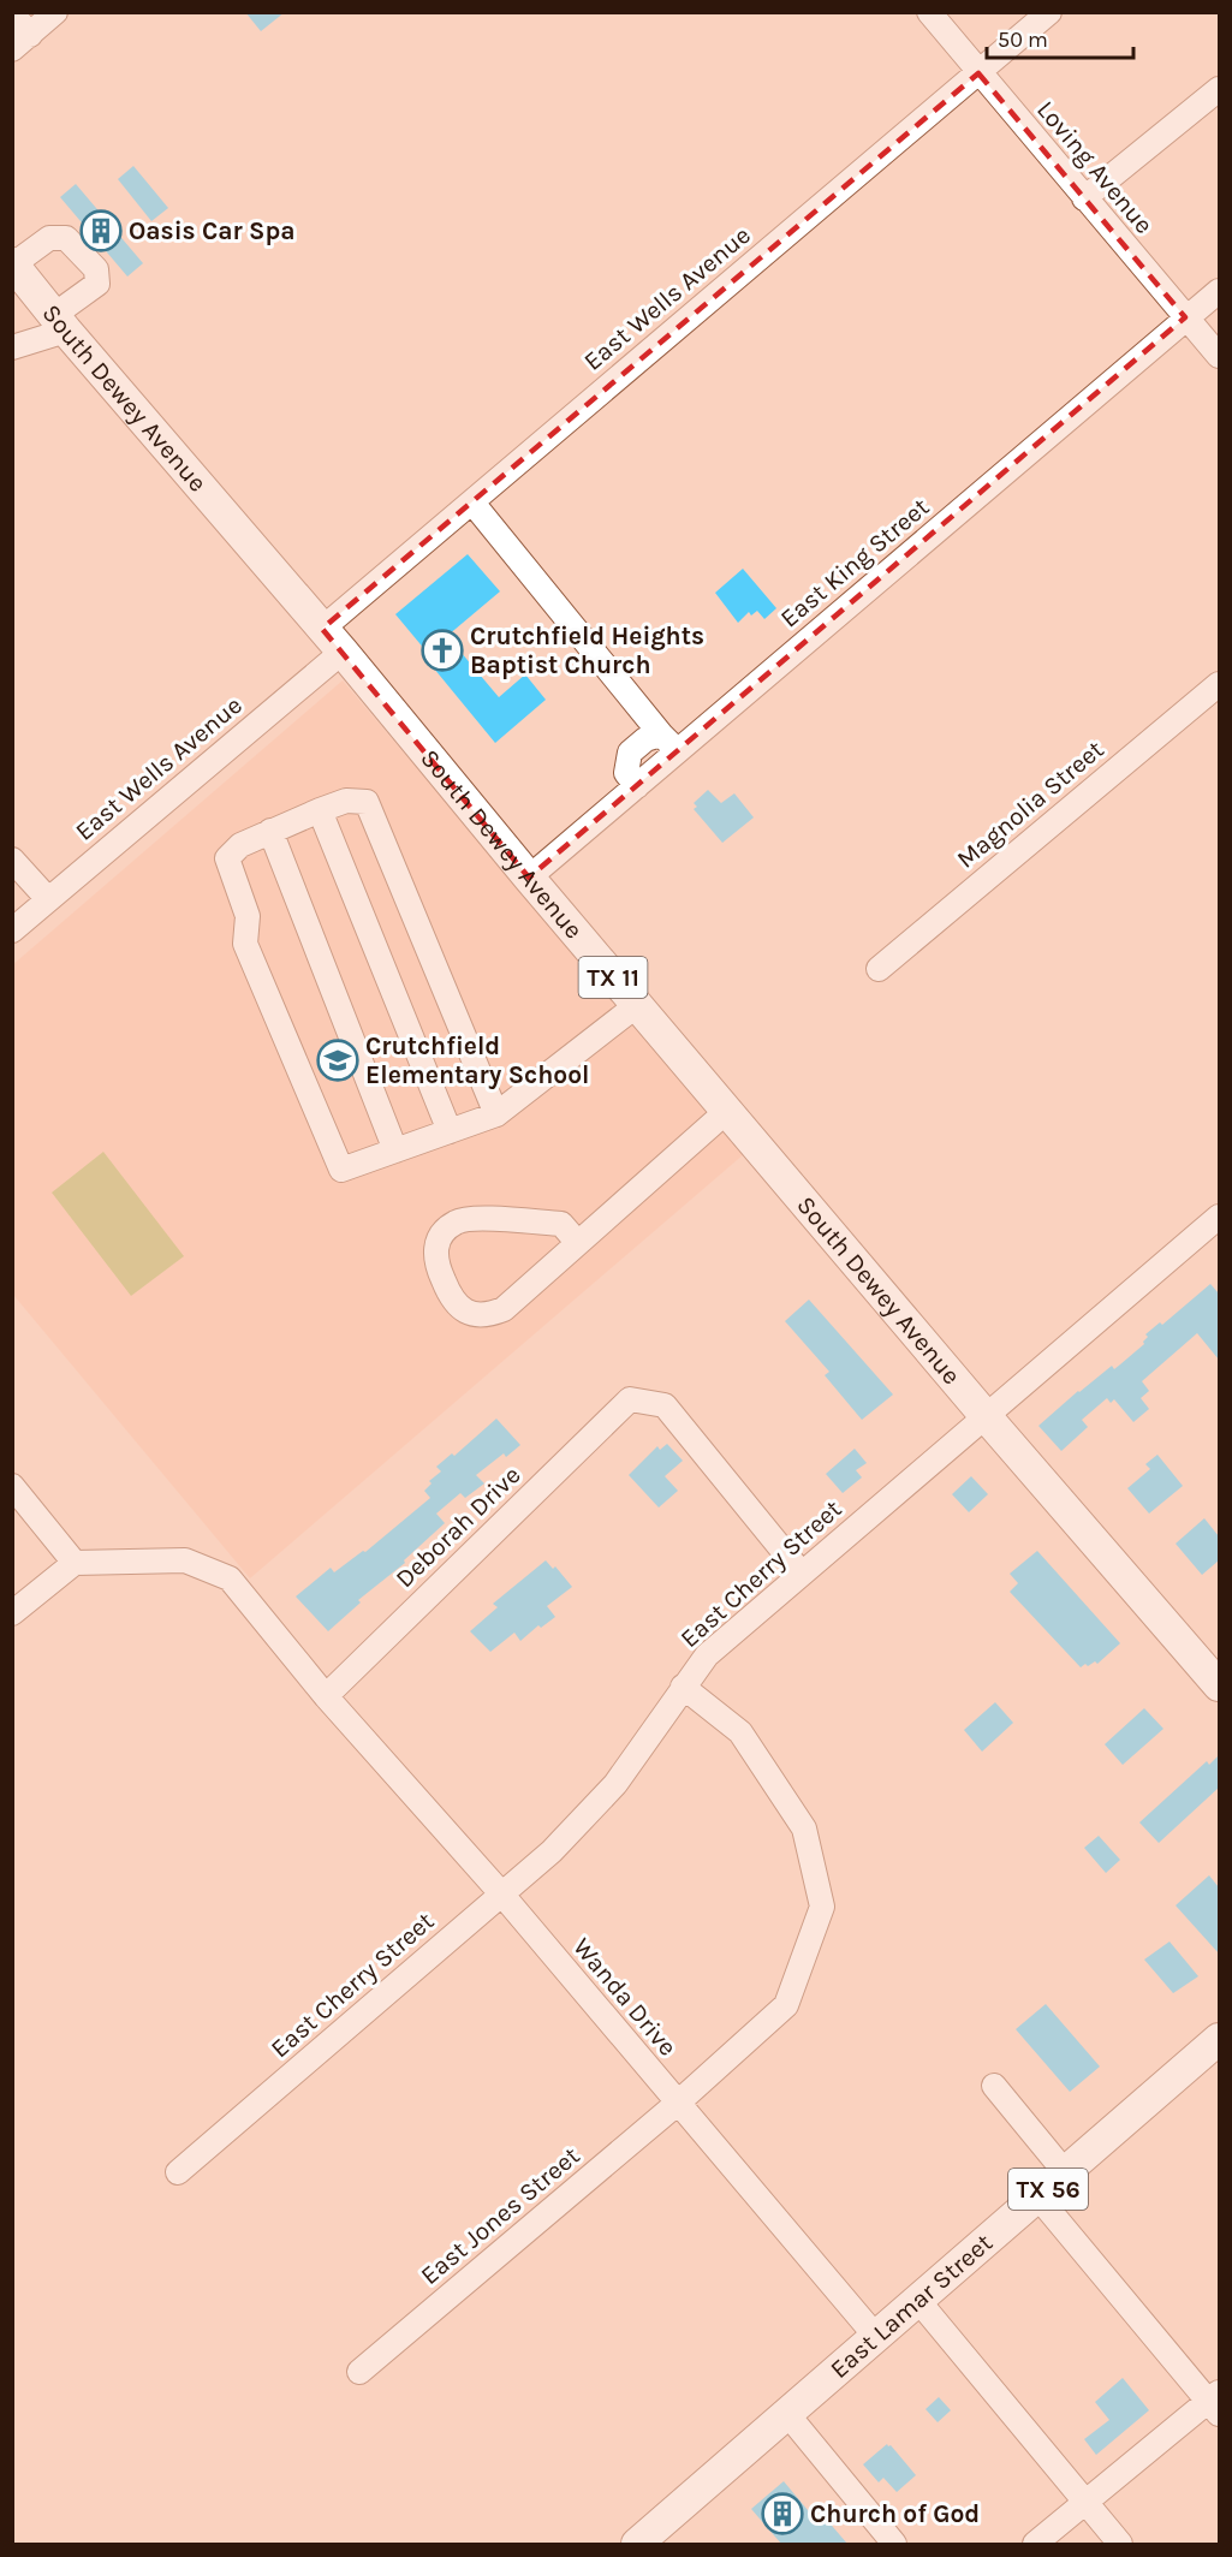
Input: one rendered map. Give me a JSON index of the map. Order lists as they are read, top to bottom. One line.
{"streets":{"main road":["South Dewey Avenue","TX 11","TX 56","East Lamar Street"],"street":["Loving Avenue","East Wells Avenue","East King Street","Magnolia Street","Deborah Drive","East Cherry Street","Wanda Drive","East Jones Street"]},"crossings":[["Loving Avenue","East Wells Avenue"],["Loving Avenue","East King Street"],["East Wells Avenue","South Dewey Avenue"],["South Dewey Avenue","East King Street"],["South Dewey Avenue","East Cherry Street"],["Deborah Drive","East Cherry Street"],["Deborah Drive","Wanda Drive"],["East Cherry Street","Wanda Drive"],["East Cherry Street","East Jones Street"],["Wanda Drive","East Jones Street"],["Wanda Drive","East Lamar Street"]],"places":{"building":["Oasis Car Spa","Church of God"],"church":["Crutchfield Heights Baptist Church"],"school or university":["Crutchfield Elementary School"]},"scale_bar":"50 m"}
